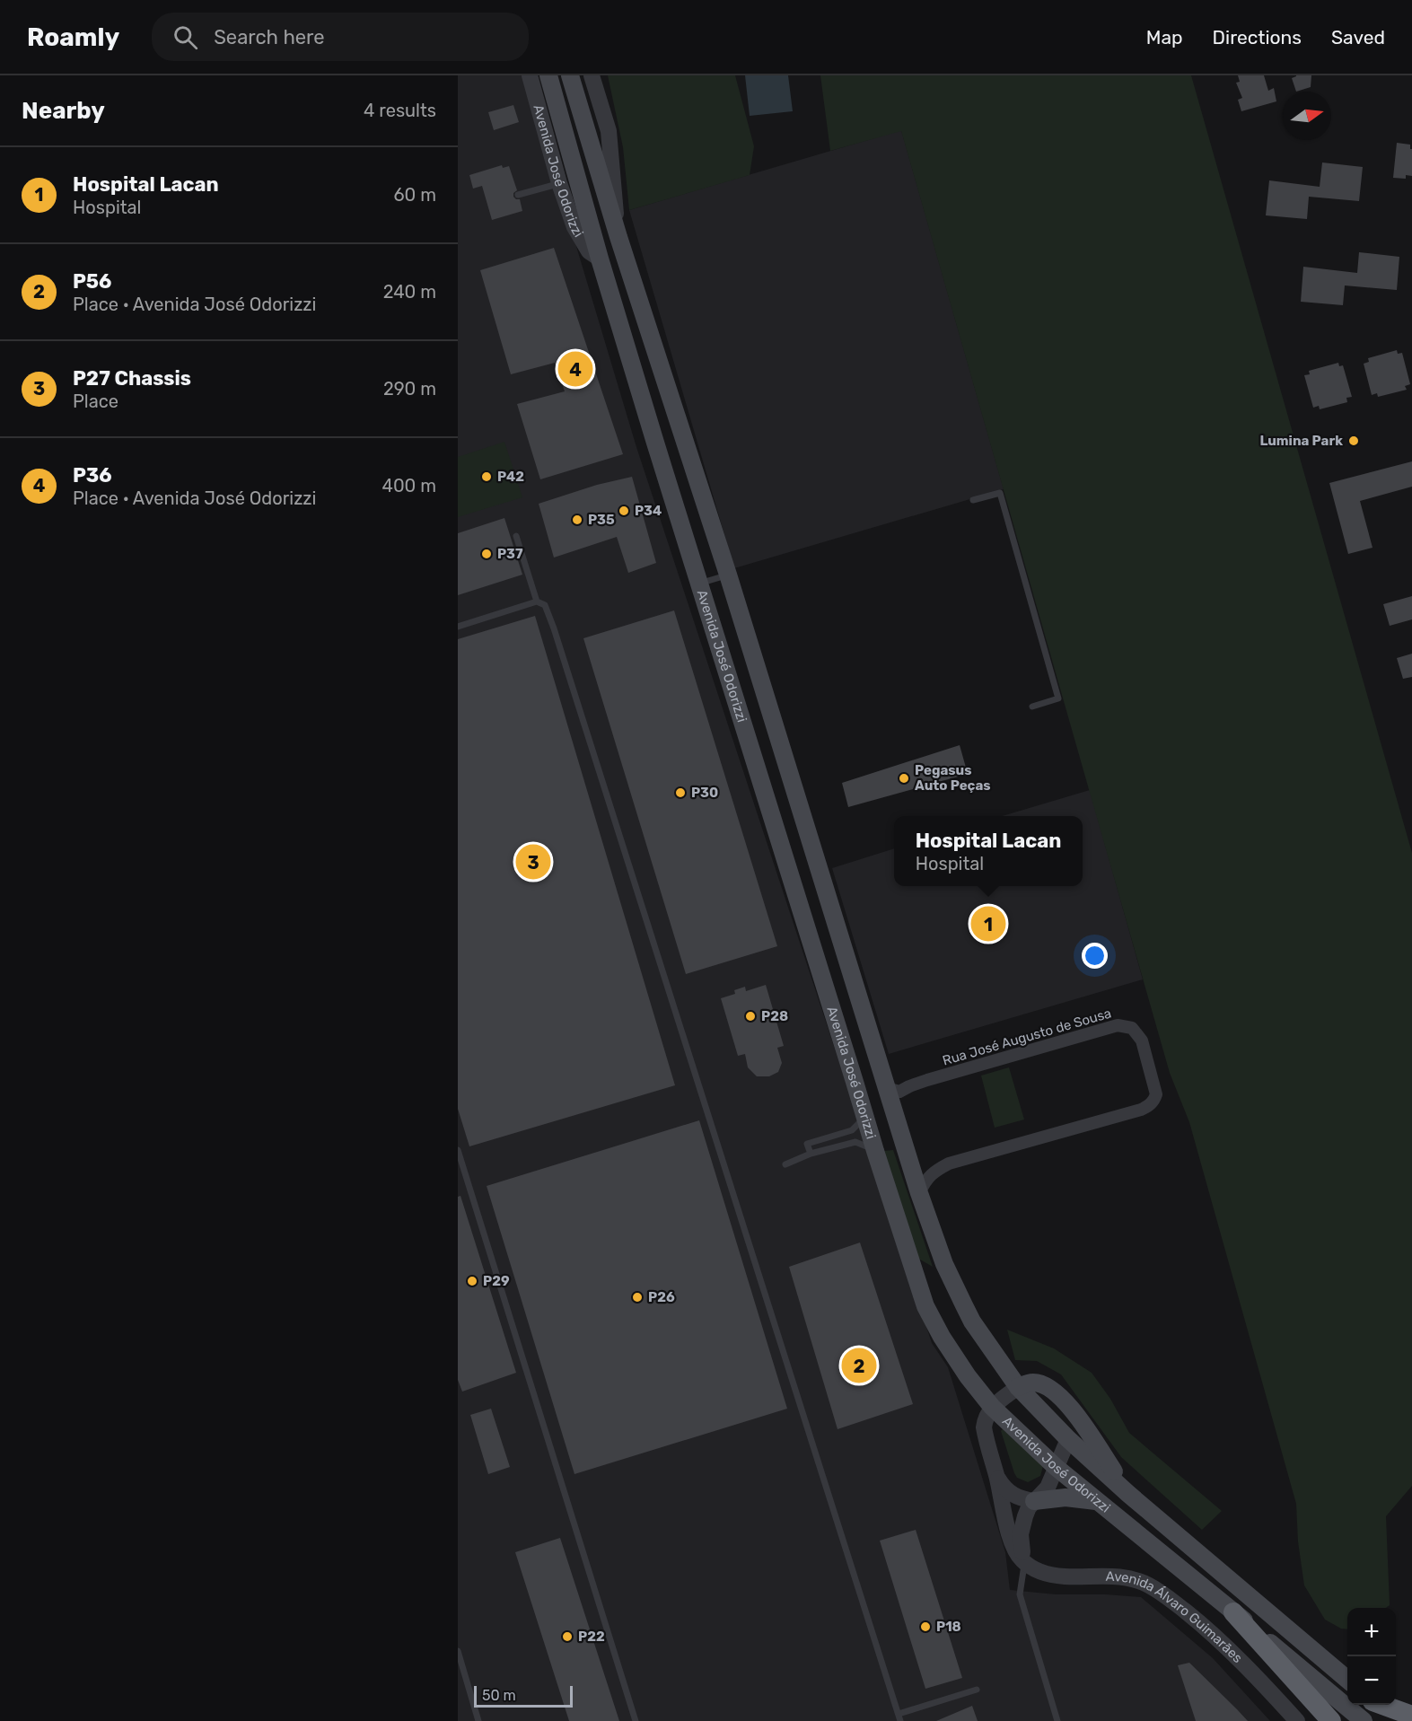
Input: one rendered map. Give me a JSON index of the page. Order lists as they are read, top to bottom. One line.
{"streets":{"main road":["Avenida José Odorizzi"],"street":["Rua José Augusto de Sousa","Avenida Álvaro Guimarães"]},"crossings":[["Avenida José Odorizzi","Rua José Augusto de Sousa"]],"places":["Lumina Park","P42","P34","P35","P37","Pegasus Auto Peças","P30","P28","P29","P26","P18","P22"],"scale_bar":"50 m","north":"right","page":{"header":"Roamly","search":"Search here","nav":["Map","Directions","Saved"],"heading":["Nearby","4 results"],"list":[{"mark":"1","name":"Hospital Lacan","note":"Hospital","value":"60 m"},{"mark":"2","name":"P56","note":"Place · Avenida José Odorizzi","value":"240 m"},{"mark":"3","name":"P27 Chassis","note":"Place","value":"290 m"},{"mark":"4","name":"P36","note":"Place · Avenida José Odorizzi","value":"400 m"}],"pins":["4","3","1","2"],"popup":["Hospital Lacan","Hospital"],"map_buttons":["+","−"],"scale":"50 m"}}
